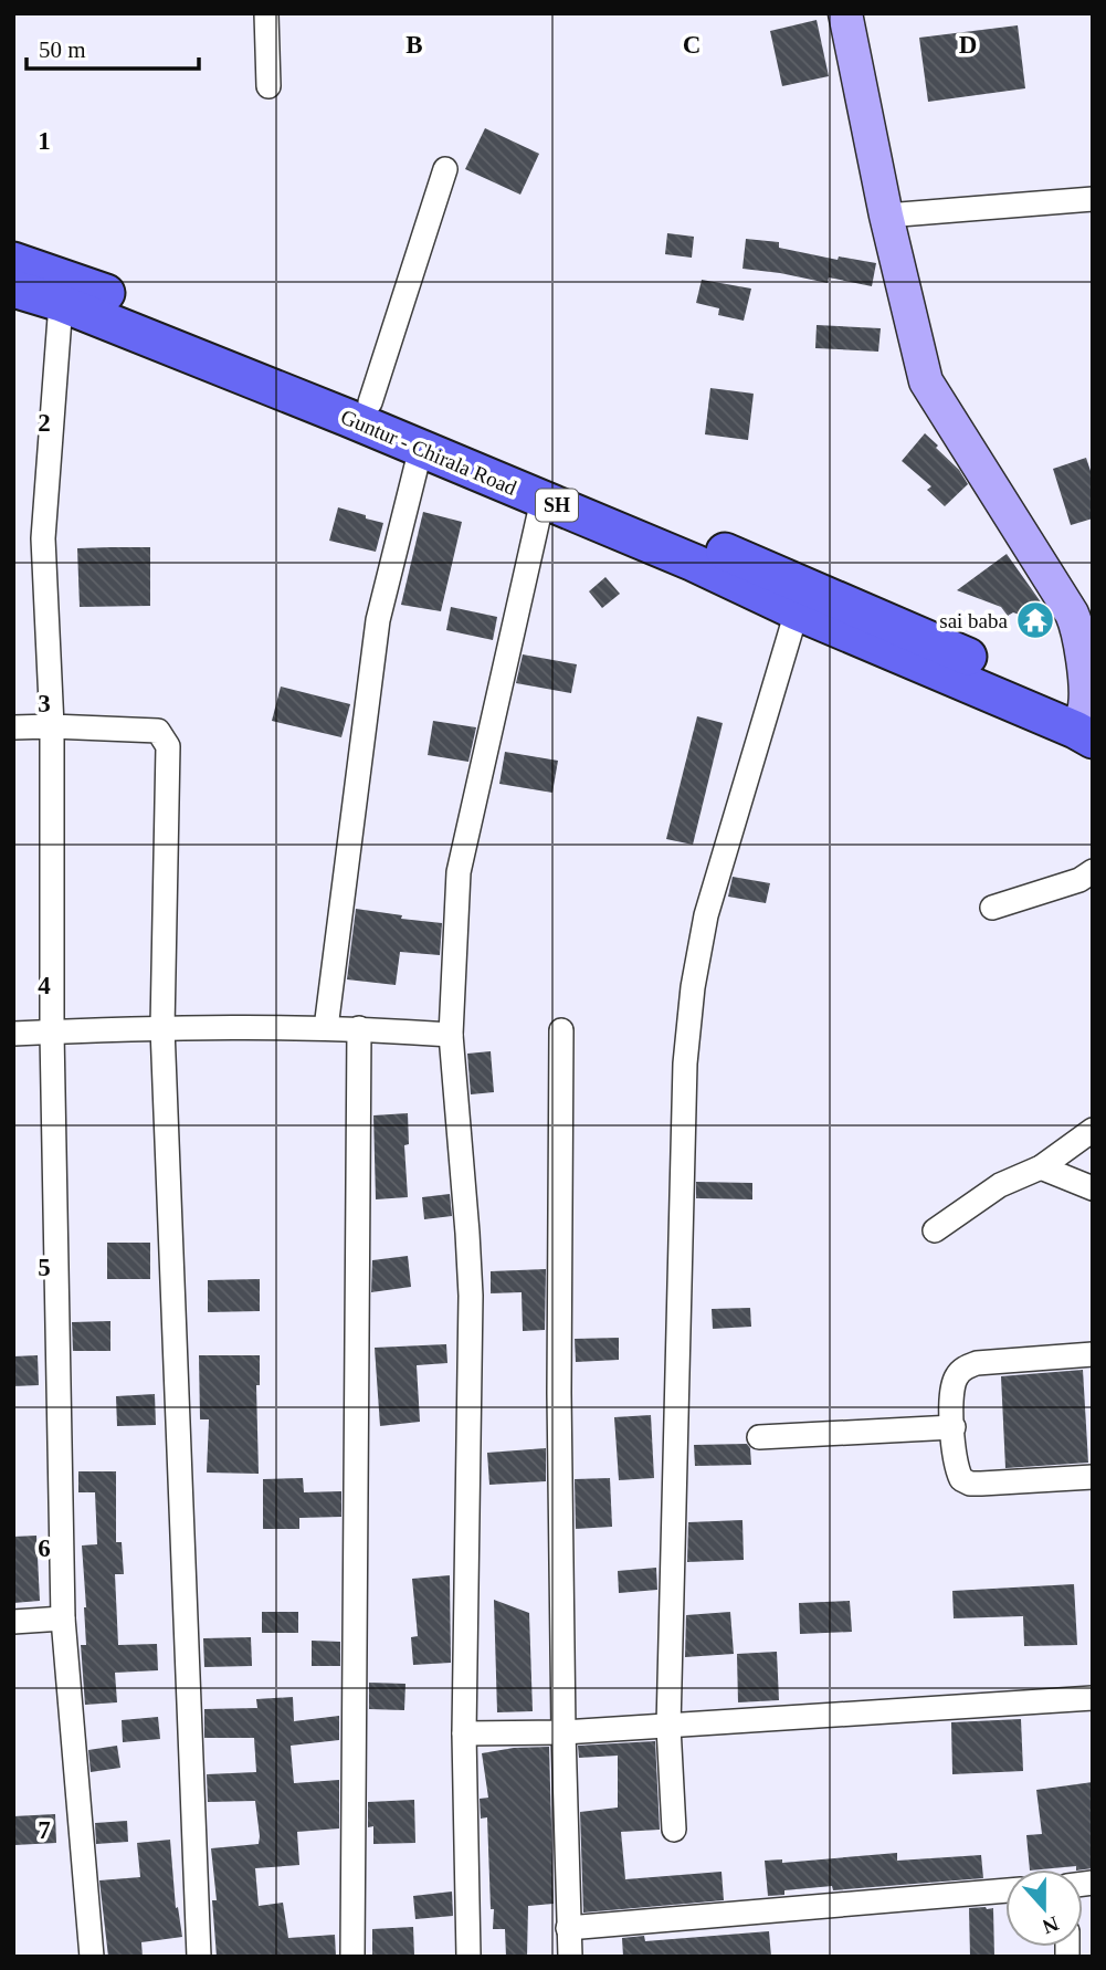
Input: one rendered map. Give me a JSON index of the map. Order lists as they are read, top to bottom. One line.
{"streets":{"main road":["Guntur - Chirala Road","SH"]},"places":{"temple":["sai baba"]},"scale_bar":"50 m","north":"bottom","grid":{"columns":["B","C","D"],"rows":["1","2","3","4","5","6","7"]}}
